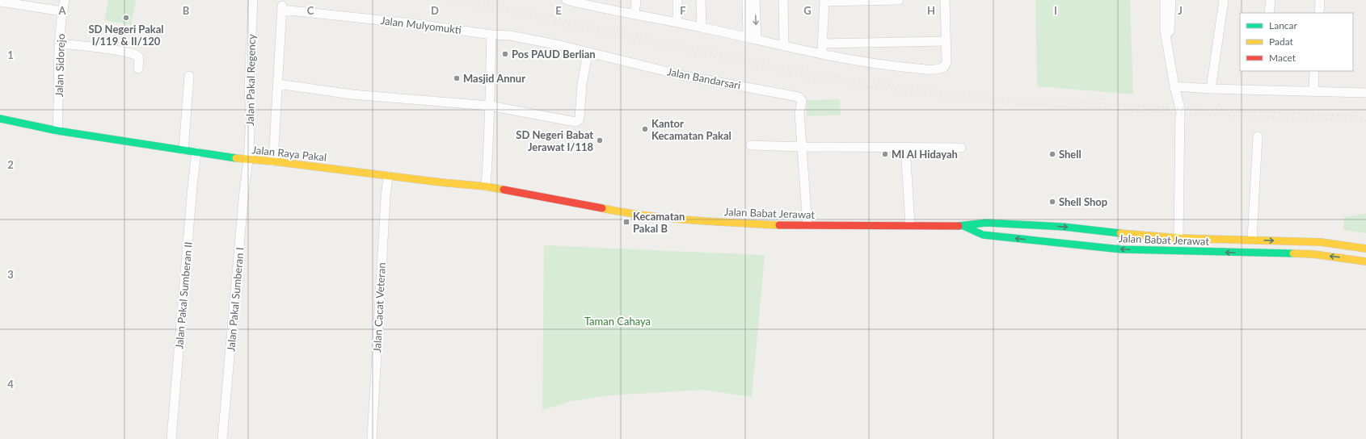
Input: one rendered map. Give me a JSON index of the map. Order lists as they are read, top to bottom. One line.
{"streets":{"main road":["Jalan Raya Pakal","Jalan Babat Jerawat"],"street":["Jalan Mulyomukti","Jalan Sidorejo","Jalan Bandarsari","Jalan Pakal Regency","Jalan Pakal Sumberan II","Jalan Pakal Sumberan I","Jalan Cacat Veteran"]},"crossings":[["Jalan Mulyomukti","Jalan Bandarsari"],["Jalan Mulyomukti","Jalan Raya Pakal"],["Jalan Sidorejo","Jalan Raya Pakal"],["Jalan Bandarsari","Jalan Babat Jerawat"],["Jalan Pakal Regency","Jalan Raya Pakal"],["Jalan Pakal Regency","Jalan Pakal Sumberan I"],["Jalan Raya Pakal","Jalan Babat Jerawat"],["Jalan Raya Pakal","Jalan Pakal Sumberan II"],["Jalan Raya Pakal","Jalan Pakal Sumberan I"],["Jalan Raya Pakal","Jalan Cacat Veteran"]],"parks":["Taman Cahaya"],"places":{"other":["SD Negeri Pakal I/119 & II/120","Pos PAUD Berlian","Masjid Annur","Kantor Kecamatan Pakal","SD Negeri Babat Jerawat I/118","MI Al Hidayah","Shell","Shell Shop"],"transit":["Kecamatan Pakal B"]},"legend":["Lancar","Padat","Macet"],"grid":{"columns":["A","B","C","D","E","F","G","H","I","J"],"rows":["1","2","3","4"]}}
